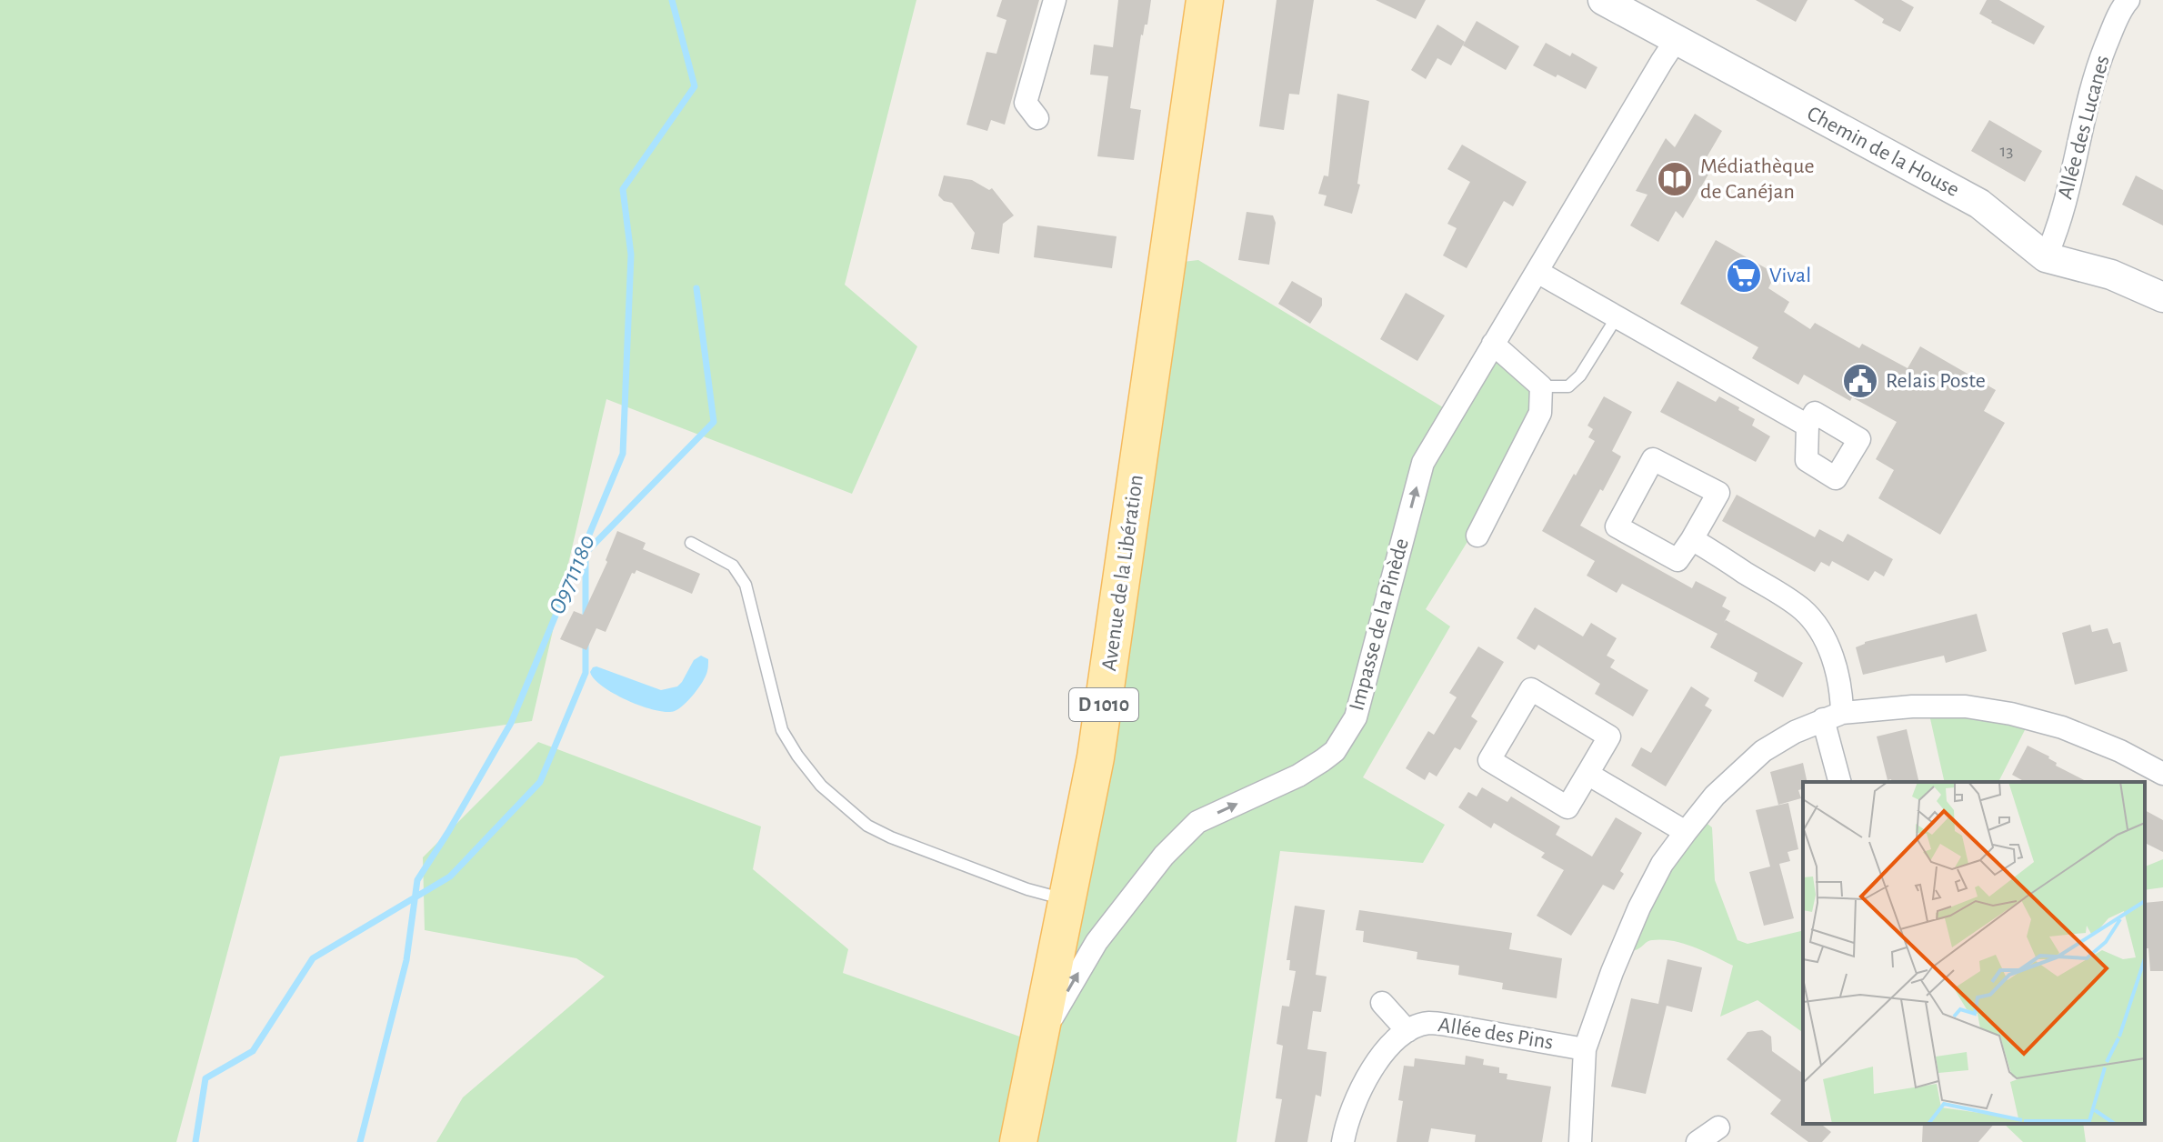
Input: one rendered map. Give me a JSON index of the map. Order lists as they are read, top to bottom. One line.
{"streets":{"main road":["Avenue de la Libération","D 1010"],"street":["Allée des Lucanes","Chemin de la House","Impasse de la Pinède","Allée des Pins"]},"crossings":[["Allée des Lucanes","Chemin de la House"],["Chemin de la House","Impasse de la Pinède"],["Avenue de la Libération","Impasse de la Pinède"]],"one_way":["Impasse de la Pinède"],"water":["O9711180"],"places":{"library":["Médiathèque de Canéjan"],"supermarket":["Vival"],"public building":["Relais Poste"]},"house_numbers":["13"]}
